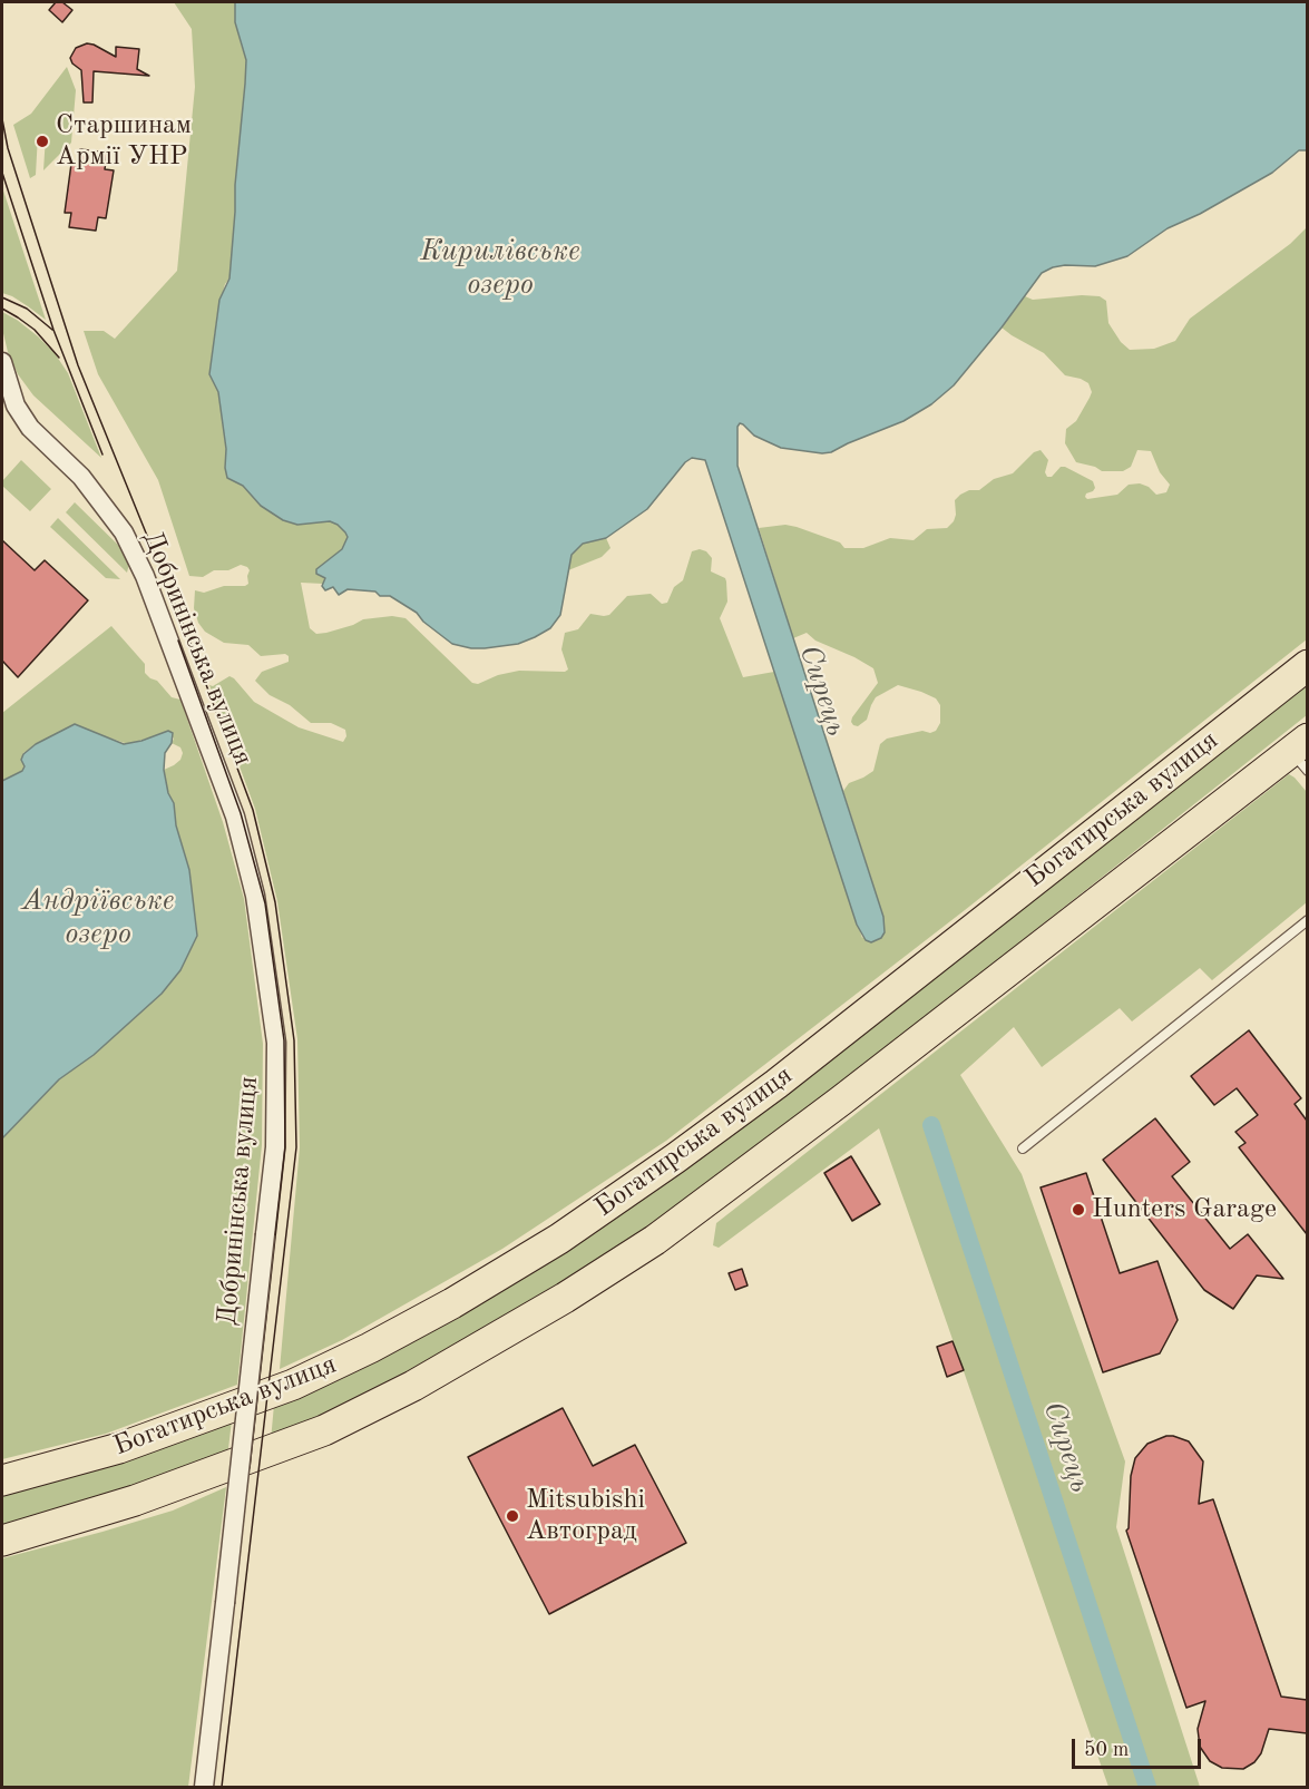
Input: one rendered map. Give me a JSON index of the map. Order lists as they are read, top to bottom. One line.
{"streets":{"main road":["Богатирська вулиця"],"street":["Добринінська вулиця"]},"water":["Кирилівське озеро","Сирець","Андріївське озеро"],"places":["Старшинам Армії УНР","Hunters Garage","Mitsubishi Автоград"],"scale_bar":"50 m"}
